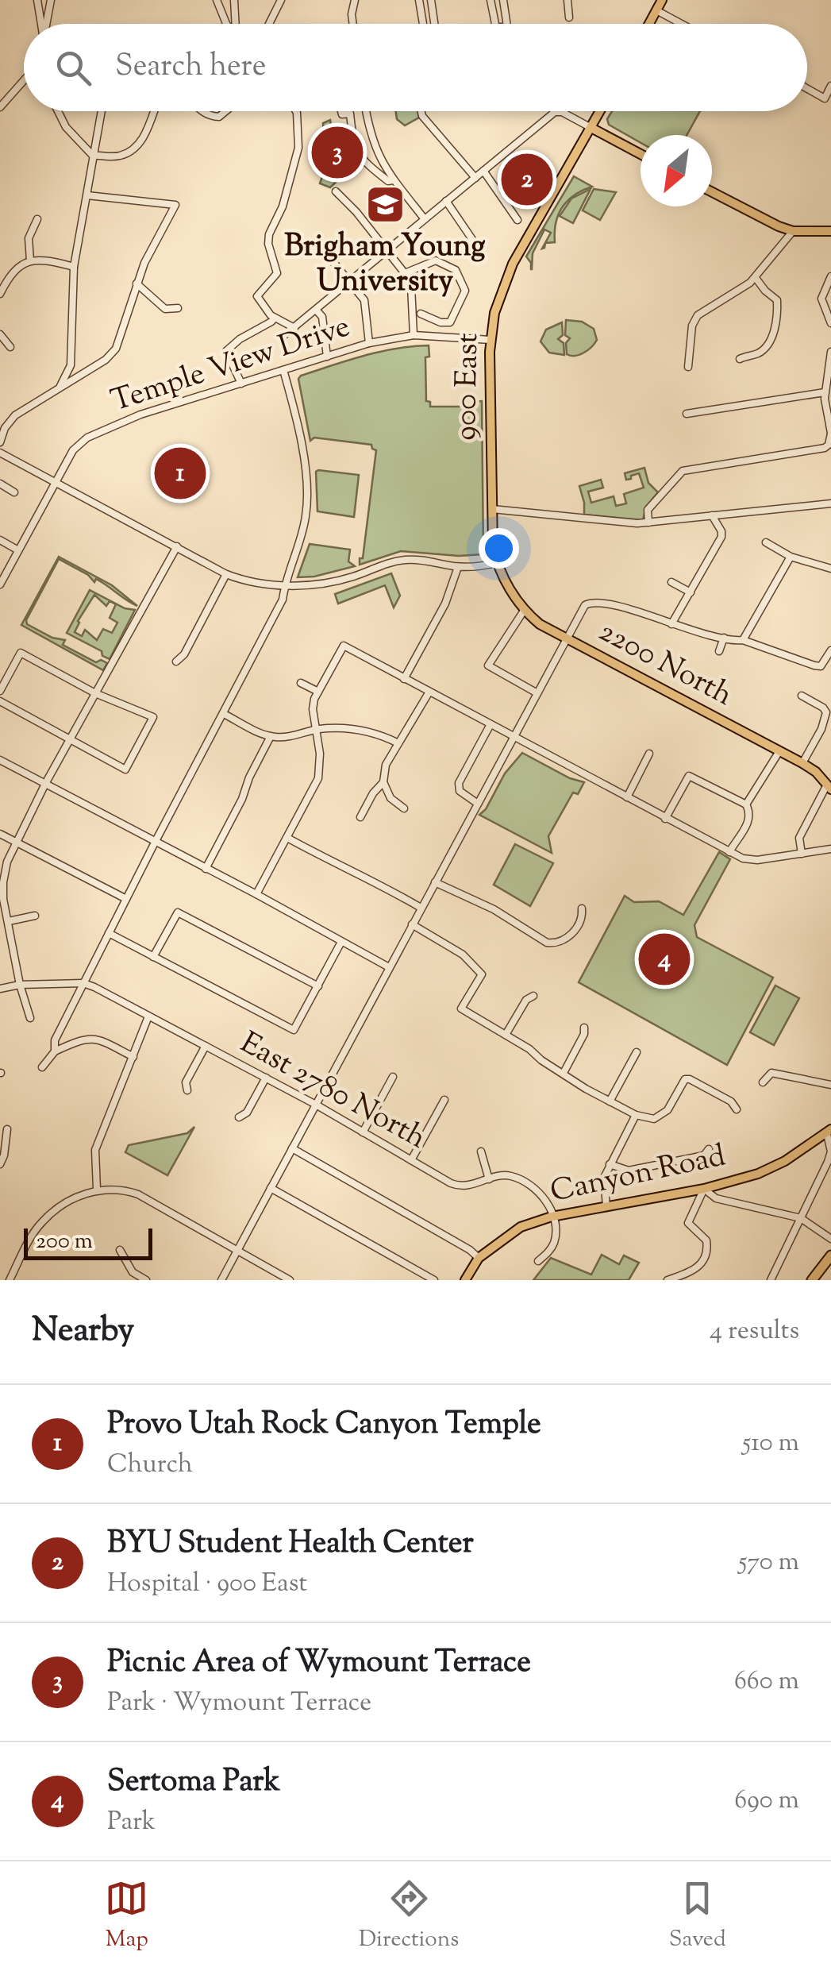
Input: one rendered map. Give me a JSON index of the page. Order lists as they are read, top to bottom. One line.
{"streets":{"main road":["900 East","2200 North","Canyon Road"],"street":["Temple View Drive","East 2780 North"]},"crossings":[["Temple View Drive","900 East"],["900 East","2200 North"],["East 2780 North","Canyon Road"]],"places":{"school or university":["Brigham Young University"]},"scale_bar":"200 m","north":"bottom left","page":{"search":"Search here","pins":["3","2","1","4"],"scale":"200 m","heading":["Nearby","4 results"],"list":[{"mark":"1","name":"Provo Utah Rock Canyon Temple","note":"Church","value":"510 m"},{"mark":"2","name":"BYU Student Health Center","note":"Hospital · 900 East","value":"570 m"},{"mark":"3","name":"Picnic Area of Wymount Terrace","note":"Park · Wymount Terrace","value":"660 m"},{"mark":"4","name":"Sertoma Park","note":"Park","value":"690 m"}],"nav":["Map","Directions","Saved"]}}
